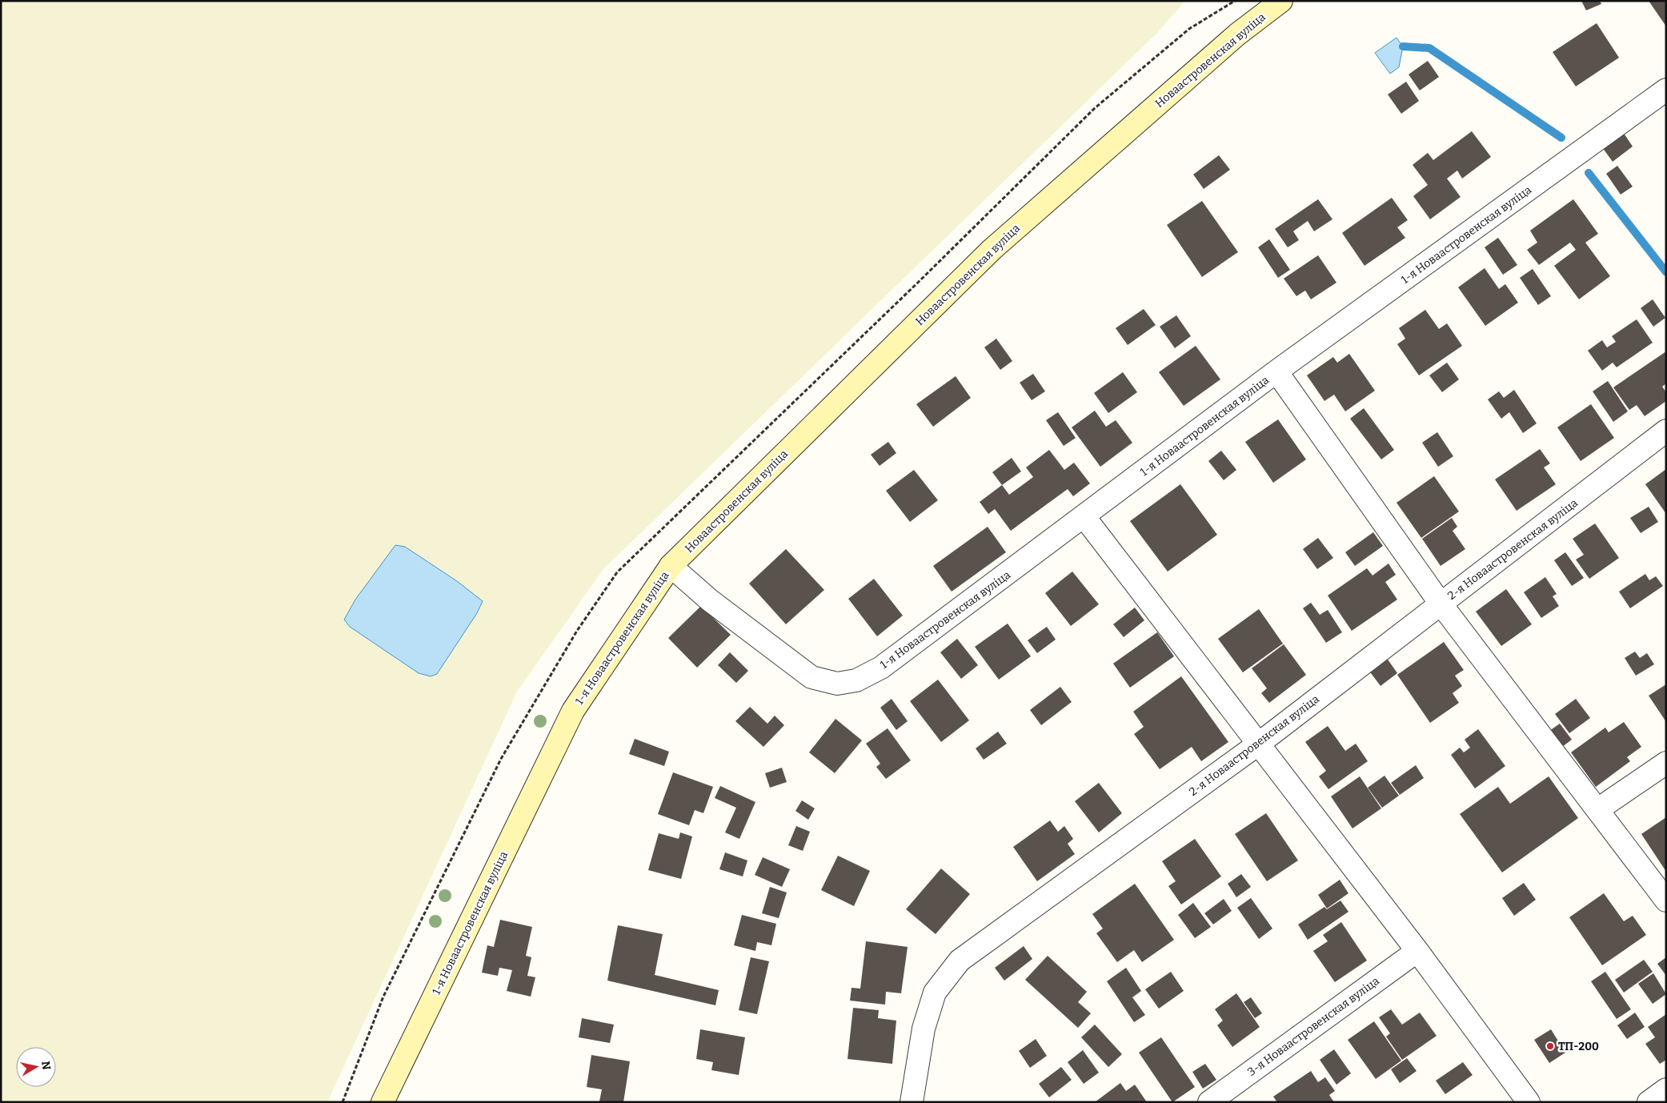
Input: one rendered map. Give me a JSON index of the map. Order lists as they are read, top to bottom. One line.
{"streets":{"main road":["Новаастровенская вуліца","1-я Новаастровенская вуліца"],"street":["2-я Новаастровенская вуліца","3-я Новаастровенская вуліца"]},"crossings":[["Новаастровенская вуліца","1-я Новаастровенская вуліца"]],"places":["ТП-200"],"north":"right"}
